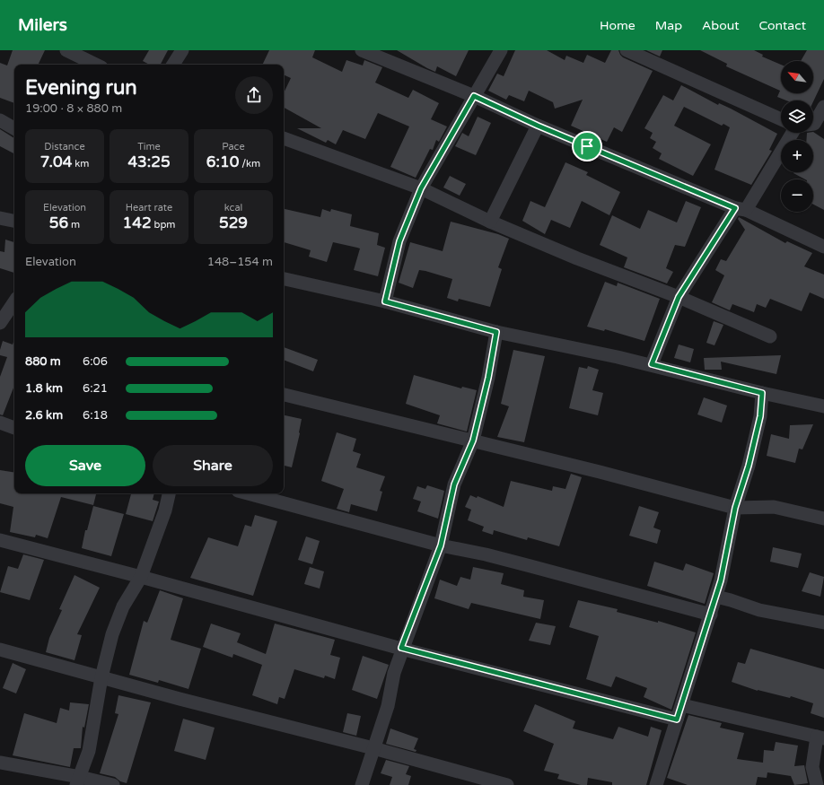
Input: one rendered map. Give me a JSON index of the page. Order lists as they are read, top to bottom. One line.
{"north":"top left","page":{"header":"Milers","nav":["Home","Map","About","Contact"],"map_buttons":["+","−"],"heading":["Evening run","19:00 · 8 × 880 m"],"stats":[["Distance","7.04 km"],["Time","43:25"],["Pace","6:10 /km"],["Elevation","56 m"],["Heart rate","142 bpm"],["kcal","529"]],"chart":["Elevation","148–154 m"],"list":[{"name":"880 m","note":"6:06"},{"name":"1.8 km","note":"6:21"},{"name":"2.6 km","note":"6:18"}],"buttons":["Save","Share"]}}
